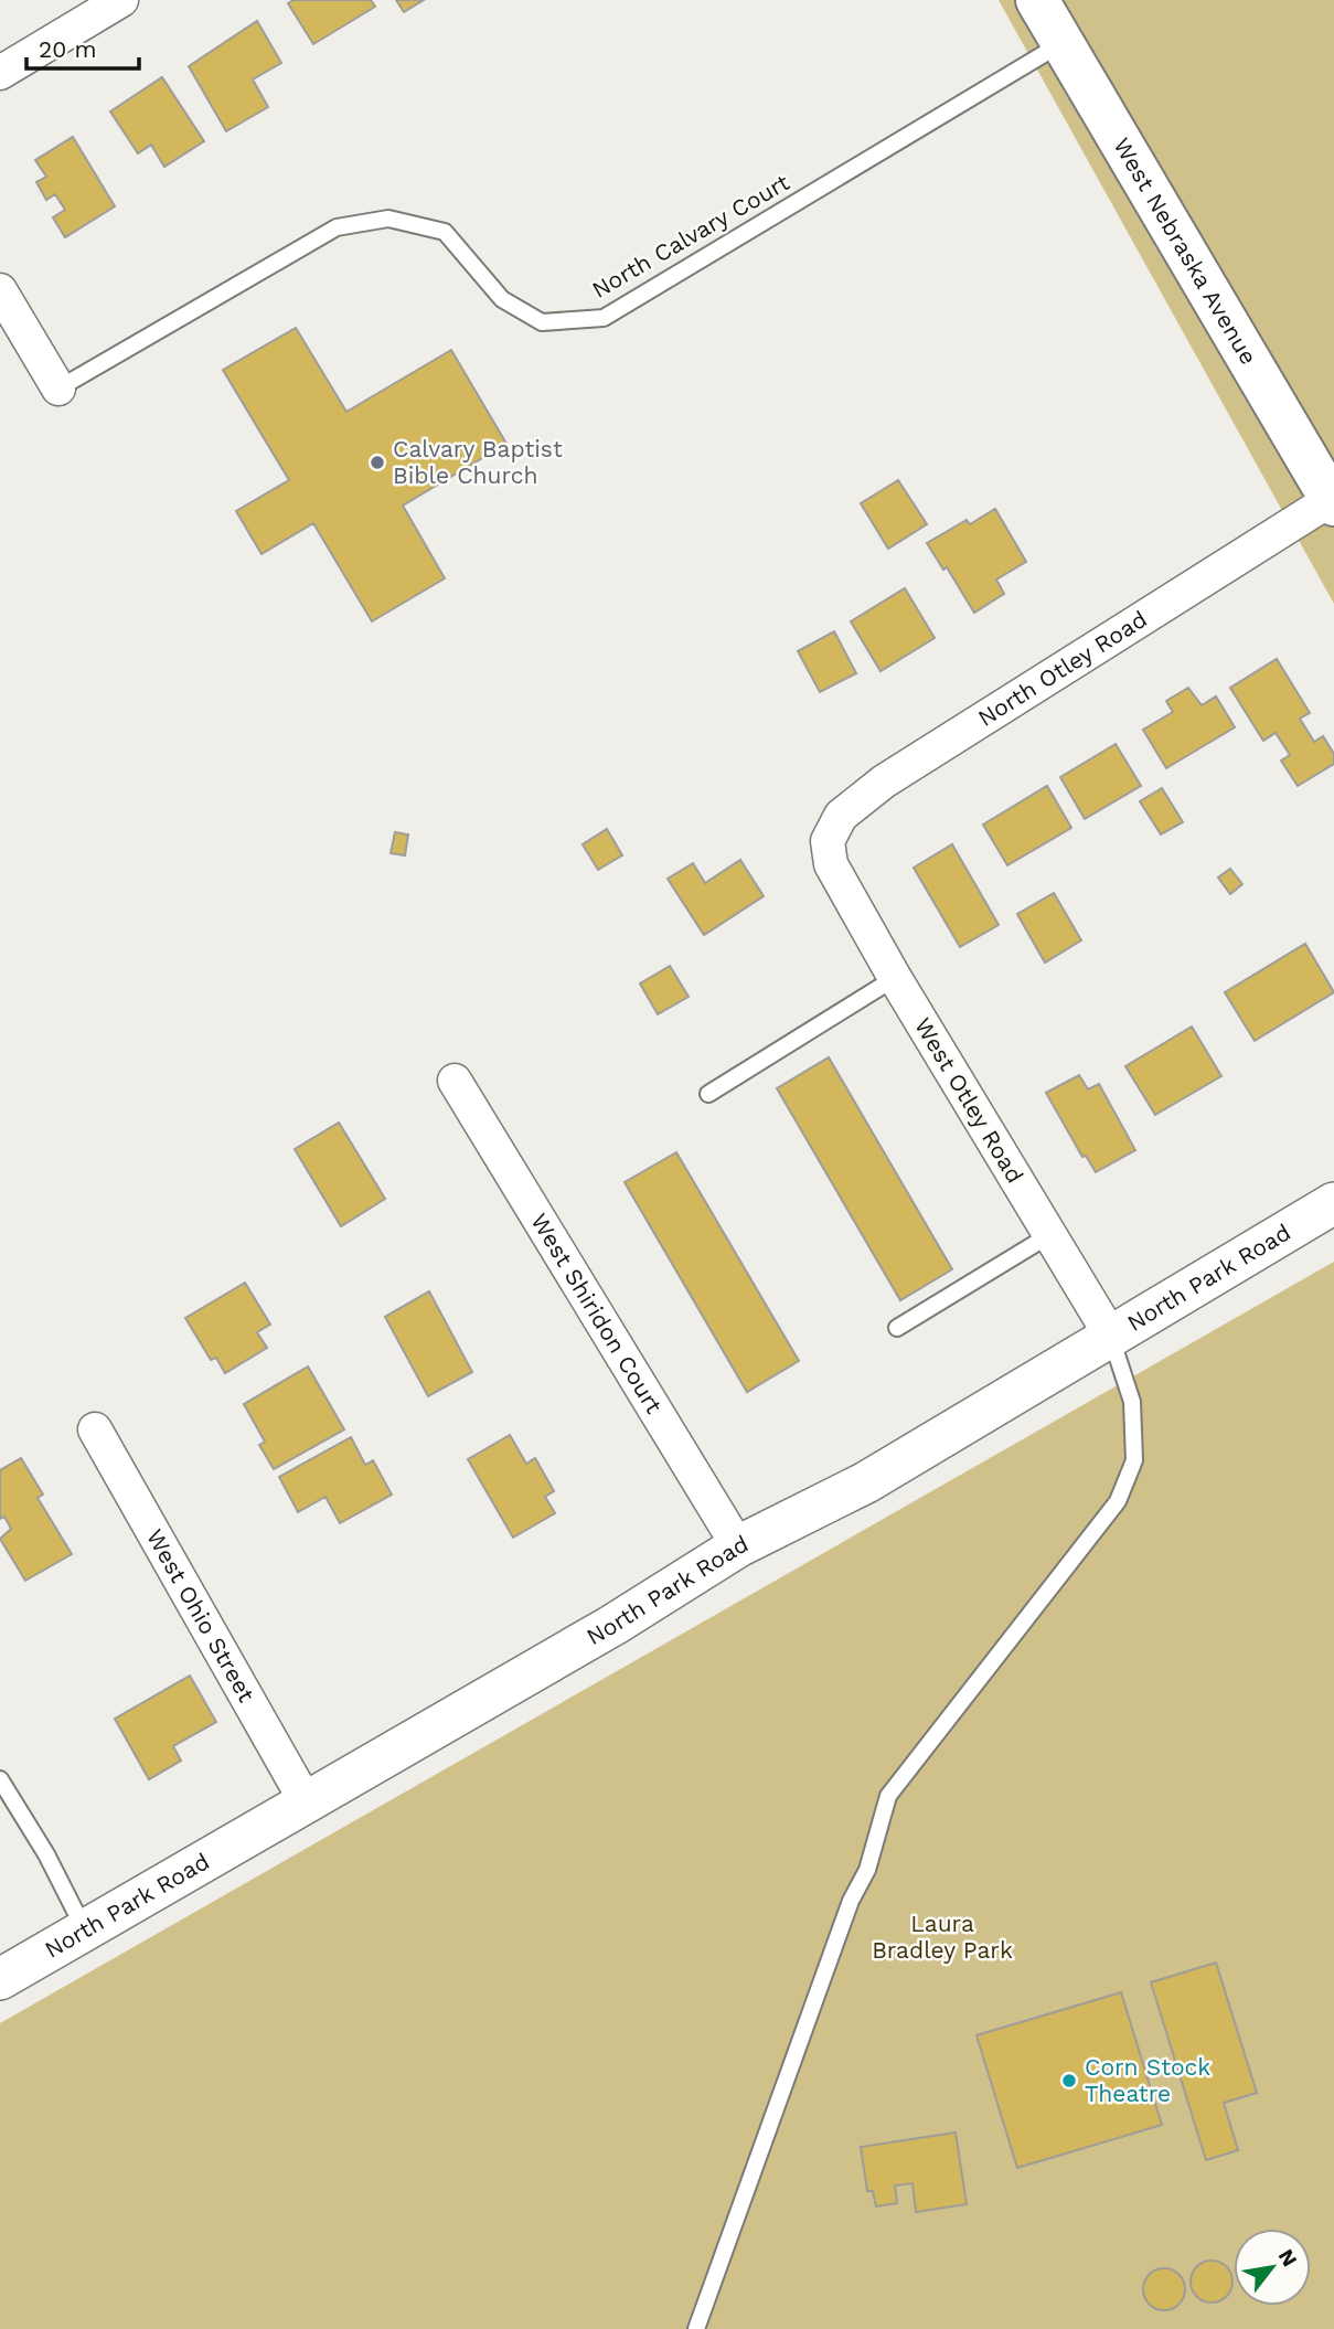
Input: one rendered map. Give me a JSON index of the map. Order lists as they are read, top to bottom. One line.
{"streets":{"main road":["West Nebraska Avenue"],"street":["North Otley Road","West Otley Road","North Park Road","West Shiridon Court","West Ohio Street"],"lane":["North Calvary Court"]},"crossings":[["North Calvary Court","West Nebraska Avenue"],["West Nebraska Avenue","North Otley Road"],["North Otley Road","West Otley Road"],["West Otley Road","North Park Road"],["North Park Road","West Shiridon Court"],["North Park Road","West Ohio Street"]],"parks":["Laura Bradley Park"],"places":["Calvary Baptist Bible Church","Corn Stock Theatre"],"scale_bar":"20 m","north":"top right"}
